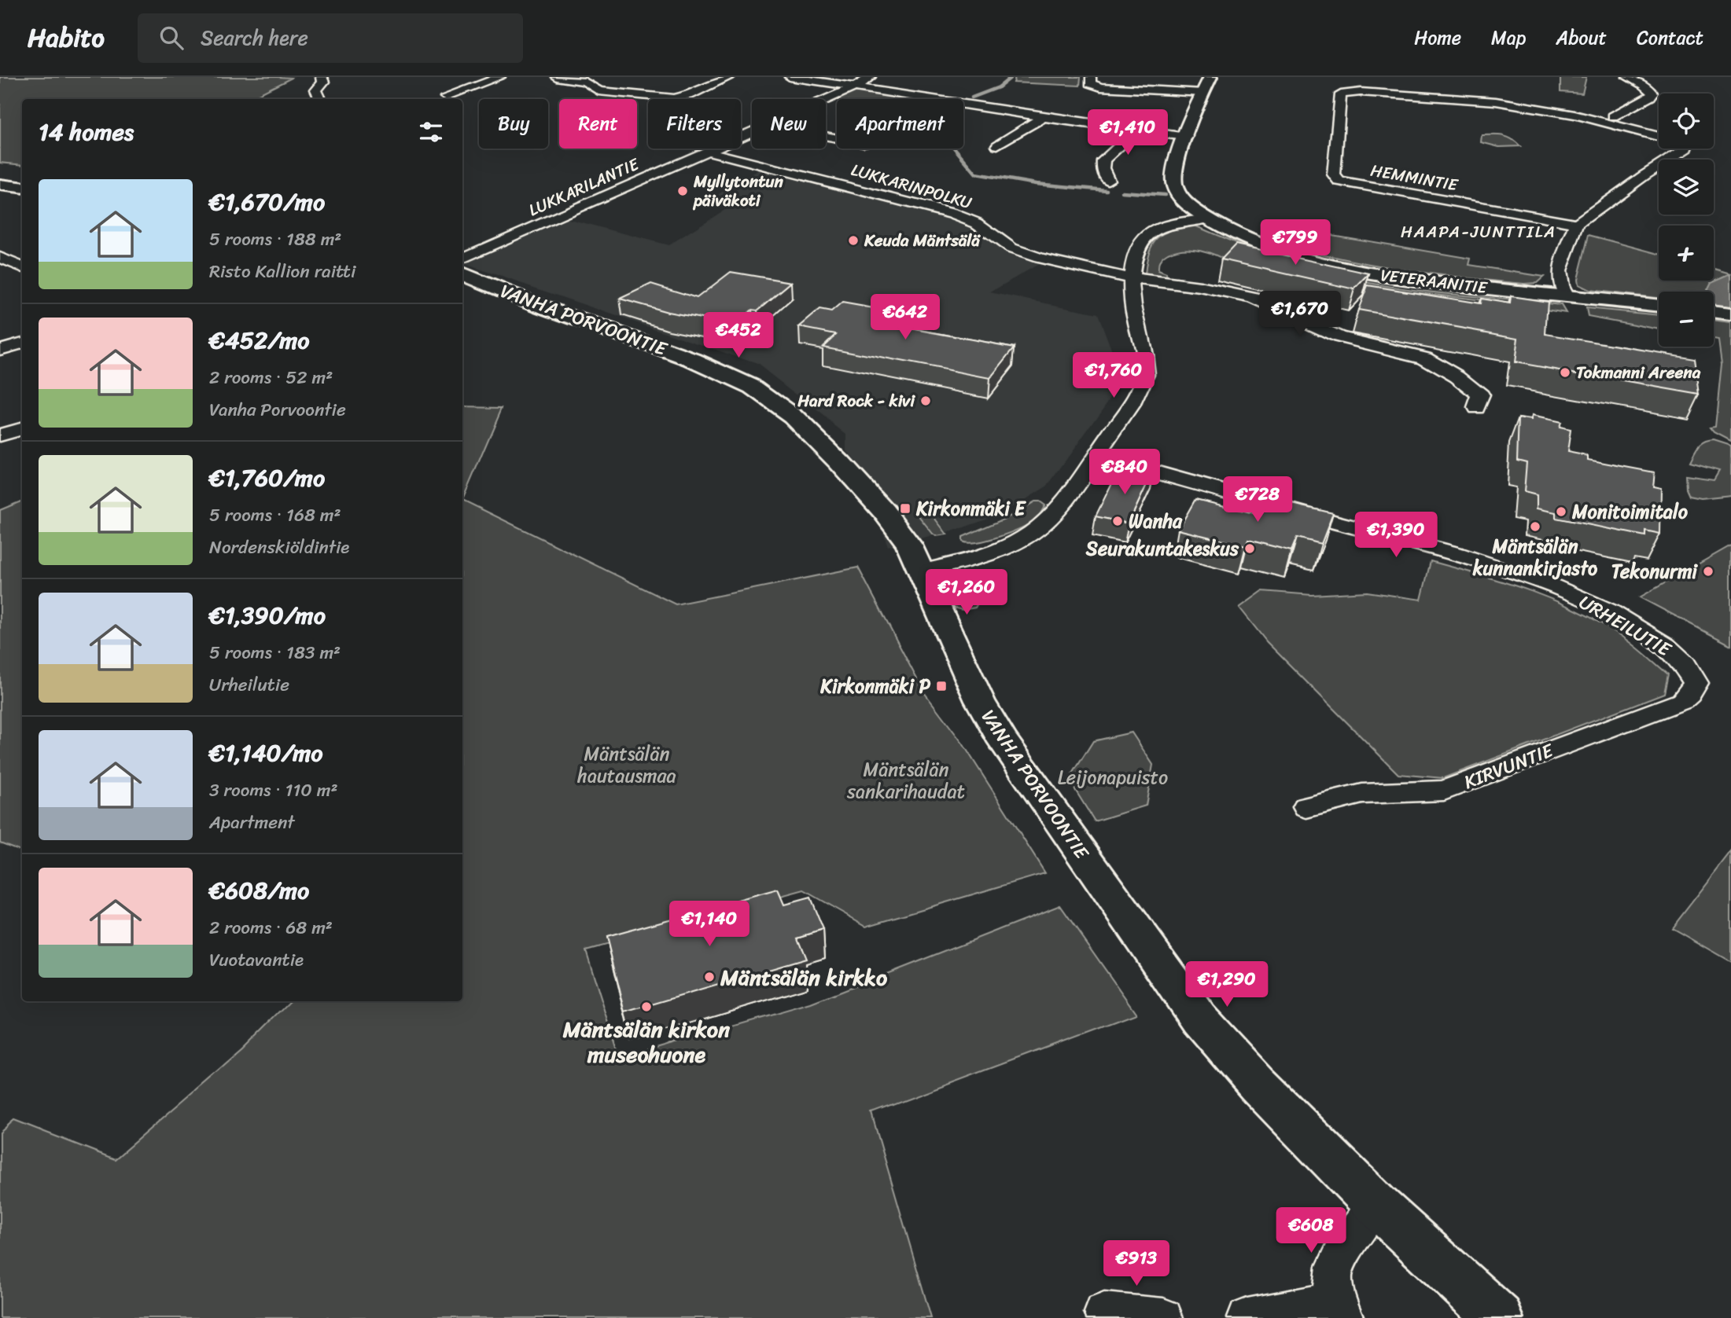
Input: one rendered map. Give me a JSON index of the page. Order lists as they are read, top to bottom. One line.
{"streets":{"main road":["VETERAANITIE","VANHA PORVOONTIE"],"street":["HEMMINTIE","LUKKARINPOLKU","LUKKARILANTIE","URHEILUTIE","KIRVUNTIE"]},"crossings":[["LUKKARINPOLKU","LUKKARILANTIE"],["URHEILUTIE","KIRVUNTIE"]],"districts":["HAAPA-JUNTTILA"],"parks":["Mäntsälän hautausmaa","Mäntsälän sankarihaudat","Leijonapuisto"],"places":{"other":["Myllytontun päiväkoti","Keuda Mäntsälä","Tokmanni Areena","Hard Rock - kivi","Monitoimitalo","Wanha","Mäntsälän kunnankirjasto","Seurakuntakeskus","Tekonurmi","Mäntsälän kirkko","Mäntsälän kirkon museohuone"],"transit":["Kirkonmäki E","Kirkonmäki P"]},"page":{"header":"Habito","search":"Search here","nav":["Home","Map","About","Contact"],"map_buttons":["+","−"],"chip":["Buy","Rent","Filters","New","Apartment"],"heading":"14 homes","price":["€1,410","€799","€1,670","€642","€452","€1,760","€840","€728","€1,390","€1,260","€1,140","€1,290","€608","€913"],"list":[{"name":"€1,670/mo","note":"5 rooms · 188 m² · Risto Kallion raitti"},{"name":"€452/mo","note":"2 rooms · 52 m² · Vanha Porvoontie"},{"name":"€1,760/mo","note":"5 rooms · 168 m² · Nordenskiöldintie"},{"name":"€1,390/mo","note":"5 rooms · 183 m² · Urheilutie"},{"name":"€1,140/mo","note":"3 rooms · 110 m² · Apartment"},{"name":"€608/mo","note":"2 rooms · 68 m² · Vuotavantie"}]}}
